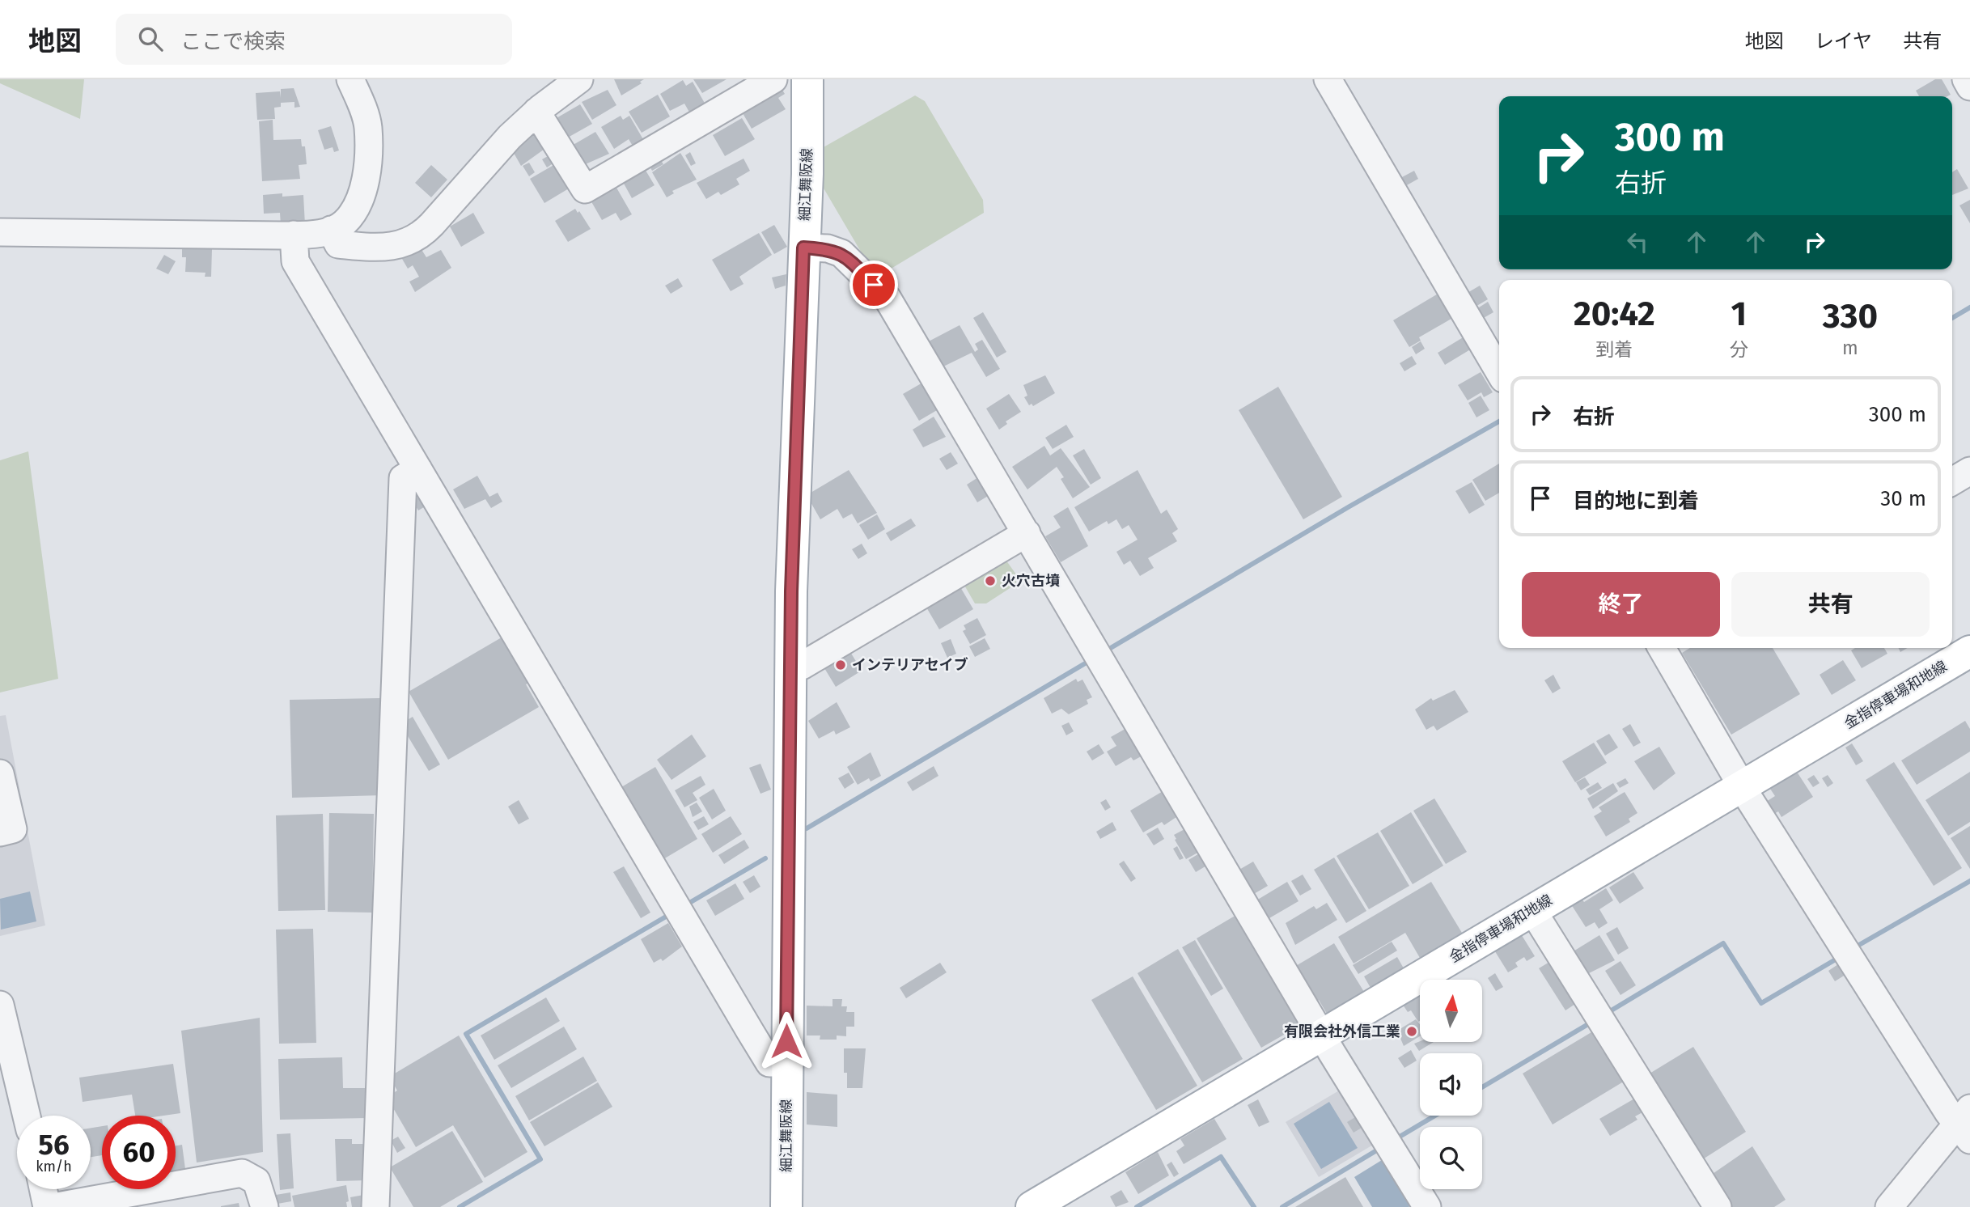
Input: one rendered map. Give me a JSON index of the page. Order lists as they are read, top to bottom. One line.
{"streets":{"main road":["細江舞阪線","金指停車場和地線"]},"places":["火穴古墳","インテリアセイブ","有限会社外信工業"],"north":"top","page":{"header":"地図","search":"ここで検索","nav":["地図","レイヤ","共有"],"turn":["300 m","右折"],"eta":["20:42","到着","1","分","330","m"],"list":[{"name":"右折","value":"300 m"},{"name":"目的地に到着","value":"30 m"}],"buttons":["終了","共有"],"speed":"56 km/h","limit":"60"}}
